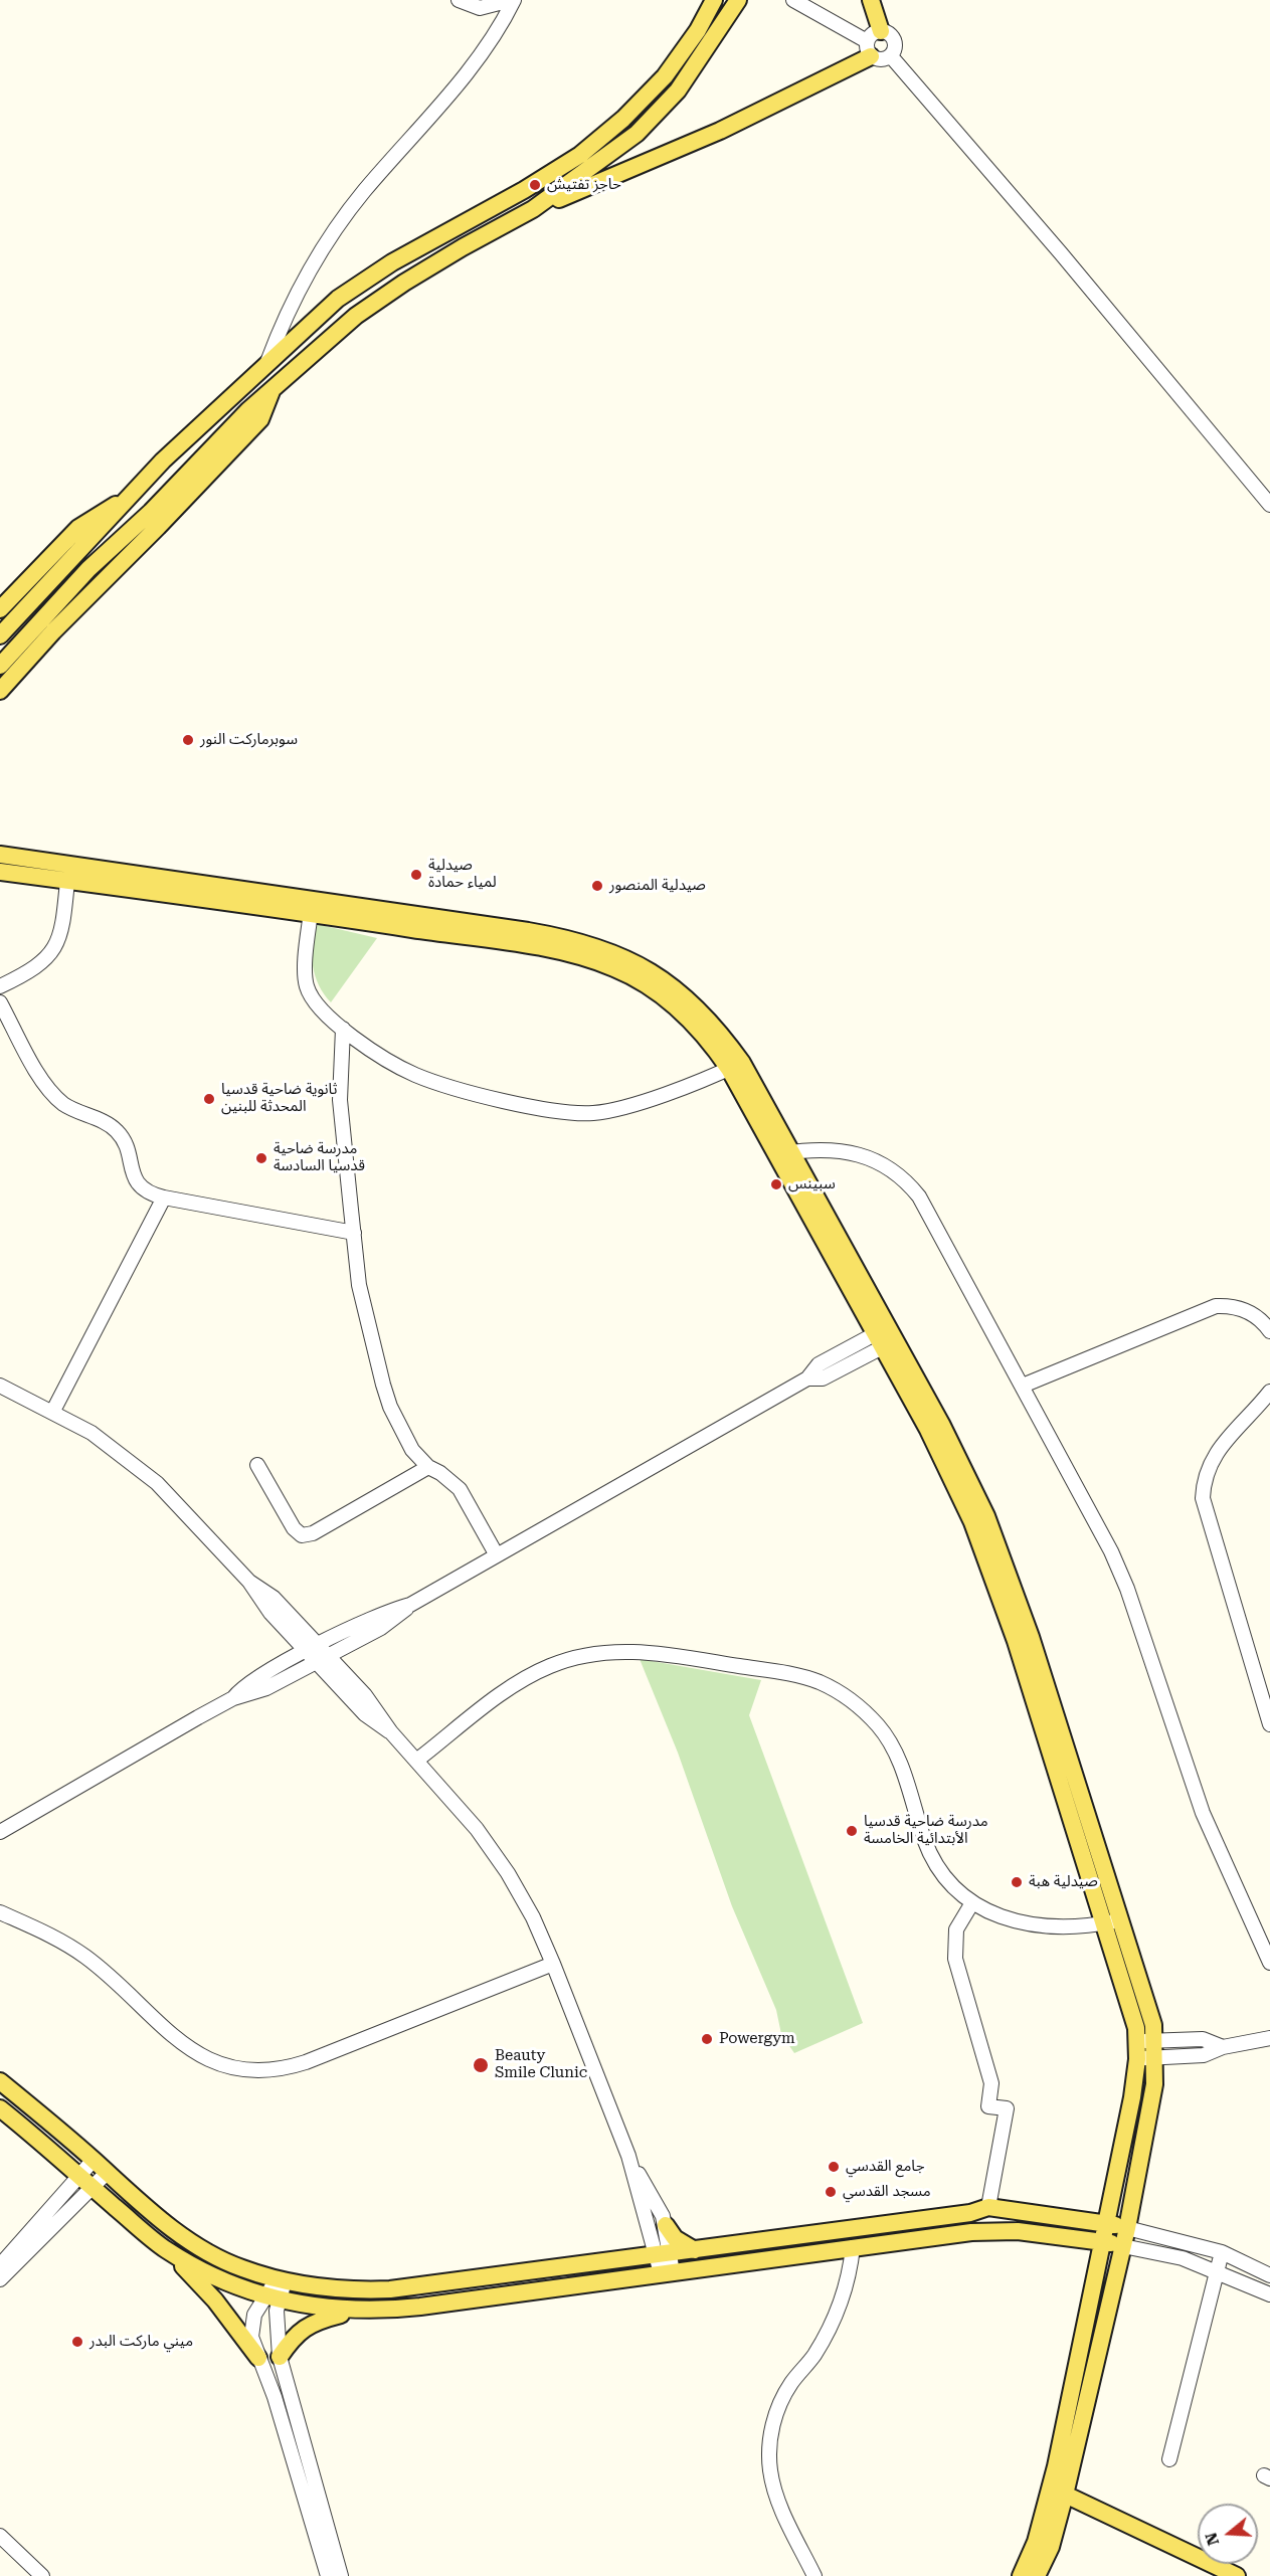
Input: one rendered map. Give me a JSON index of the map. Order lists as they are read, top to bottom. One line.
{"places":["حاجز تفتيش","سوبرماركت النور","صيدلية لمياء حمادة","صيدلية المنصور","ثانوية ضاحية قدسيا المحدثة للبنين","مدرسة ضاحية قدسيا السادسة","سبينس","مدرسة ضاحية قدسيا الأبتدائية الخامسة","صيدلية هبة","Powergym","Beauty Smile Clunic","جامع القدسي","مسجد القدسي","ميني ماركت البدر"],"north":"left"}
